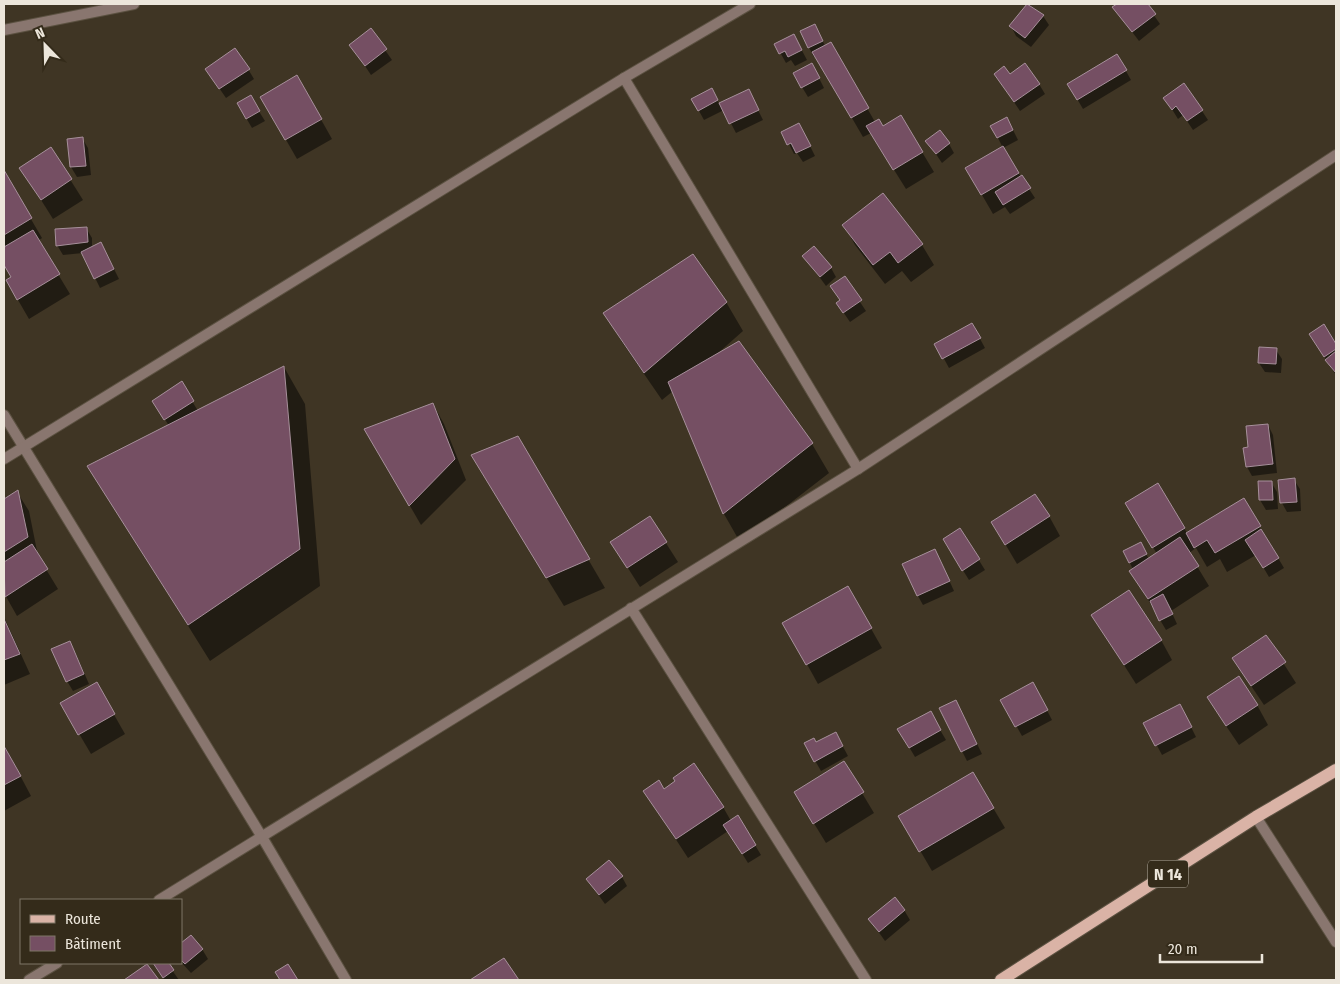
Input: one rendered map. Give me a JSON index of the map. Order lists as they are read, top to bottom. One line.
{"streets":{"main road":["N 14"]},"legend":["Route","Bâtiment"],"scale_bar":"20 m","north":"top left"}
